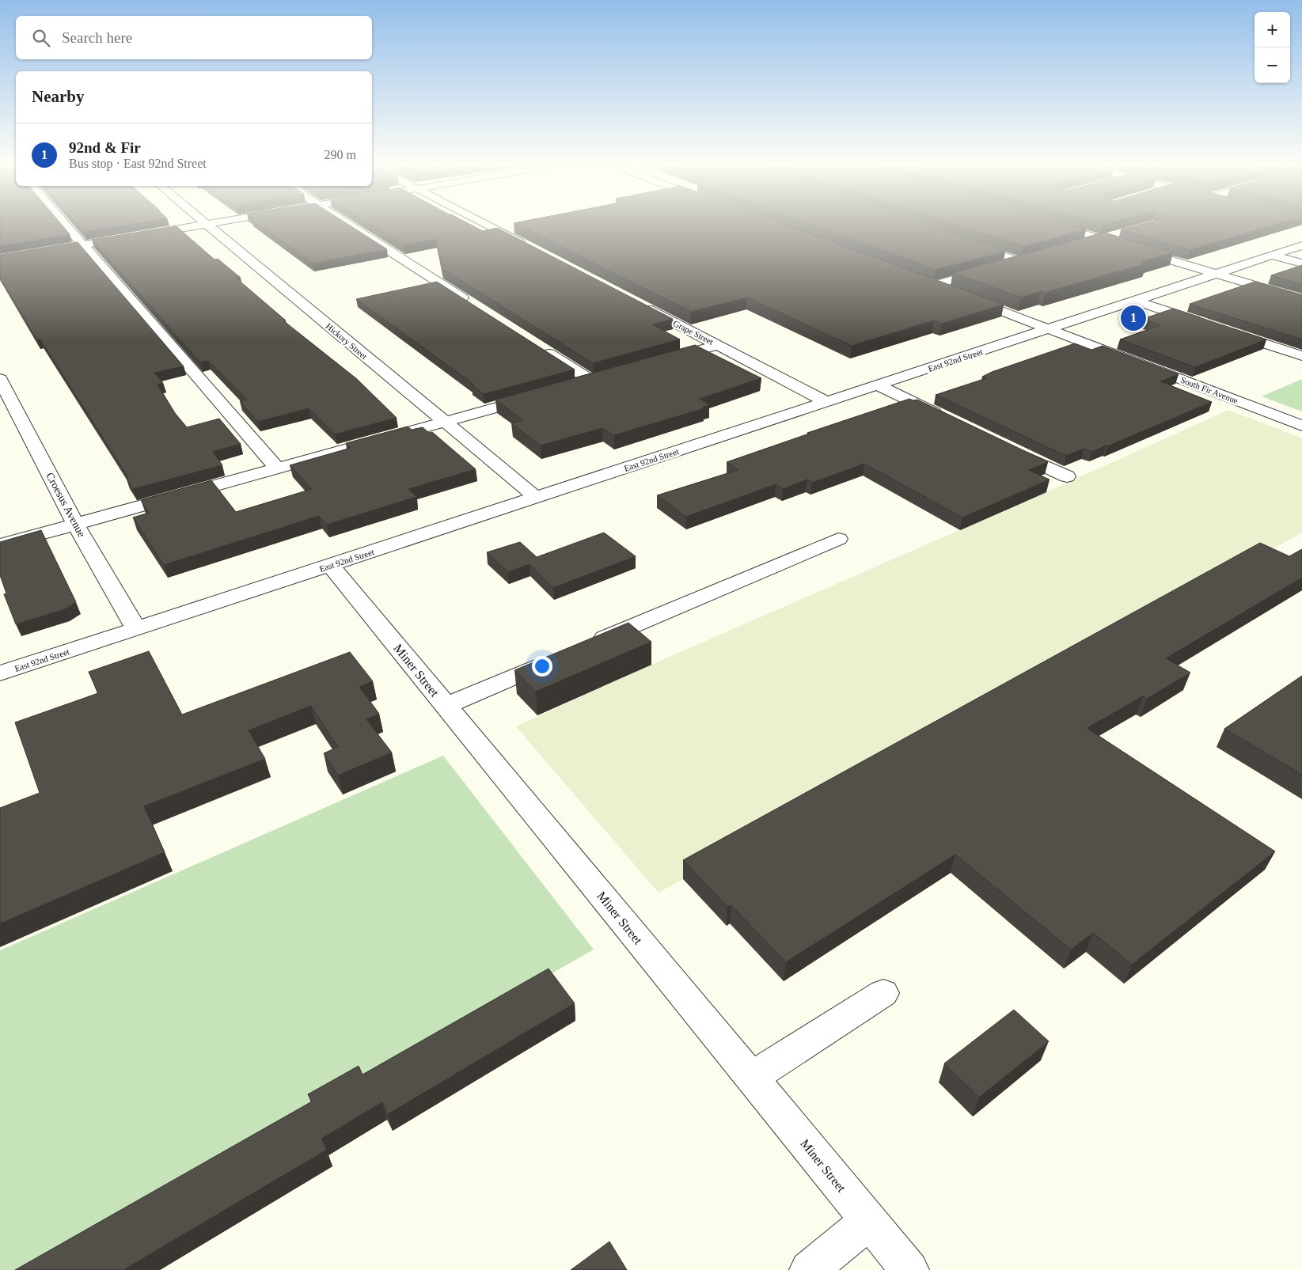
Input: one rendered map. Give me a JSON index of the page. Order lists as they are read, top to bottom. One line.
{"streets":{"street":["Grape Street","Hickory Street","East 92nd Street","South Fir Avenue","Croesus Avenue","Miner Street"]},"crossings":[["Grape Street","East 92nd Street"],["Hickory Street","East 92nd Street"],["East 92nd Street","South Fir Avenue"],["East 92nd Street","Croesus Avenue"],["East 92nd Street","Miner Street"]],"page":{"map_buttons":["+","−"],"search":"Search here","heading":"Nearby","list":[{"mark":"1","name":"92nd & Fir","note":"Bus stop · East 92nd Street","value":"290 m"}],"pins":"1"}}
